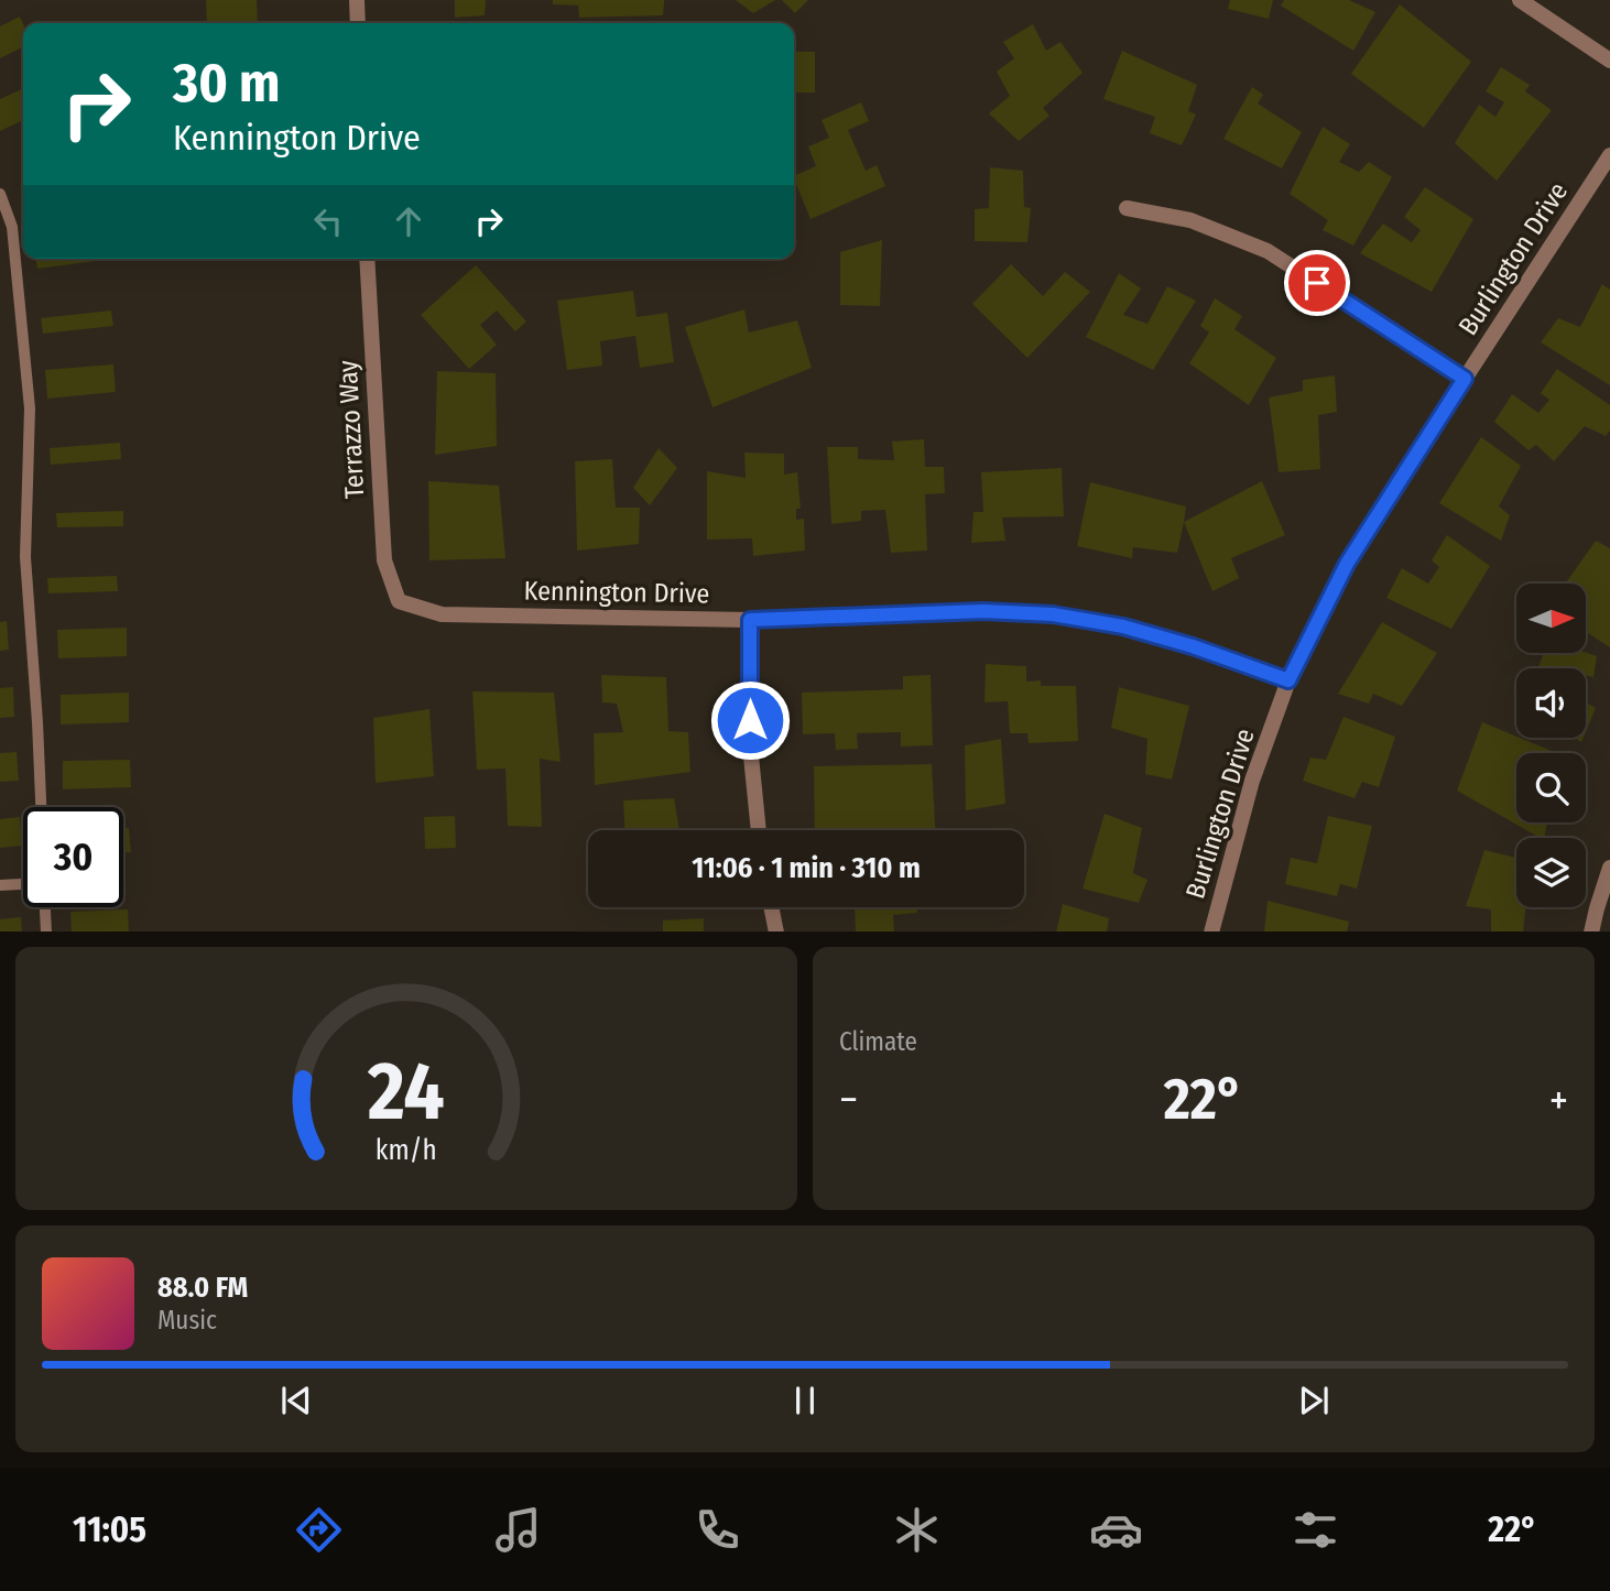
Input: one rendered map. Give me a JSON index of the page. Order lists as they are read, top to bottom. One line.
{"streets":{"street":["Burlington Drive","Terrazzo Way","Kennington Drive"]},"crossings":[["Burlington Drive","Kennington Drive"],["Terrazzo Way","Kennington Drive"]],"north":"right","page":{"turn":["30 m","Kennington Drive"],"limit":"30","trip":"11:06 · 1 min · 310 m","tile":"Climate","heat":["−","22°","+"],"song":["88.0 FM","Music"],"tabs":["11:05","22°"],"gauge":["24","km/h"]}}
